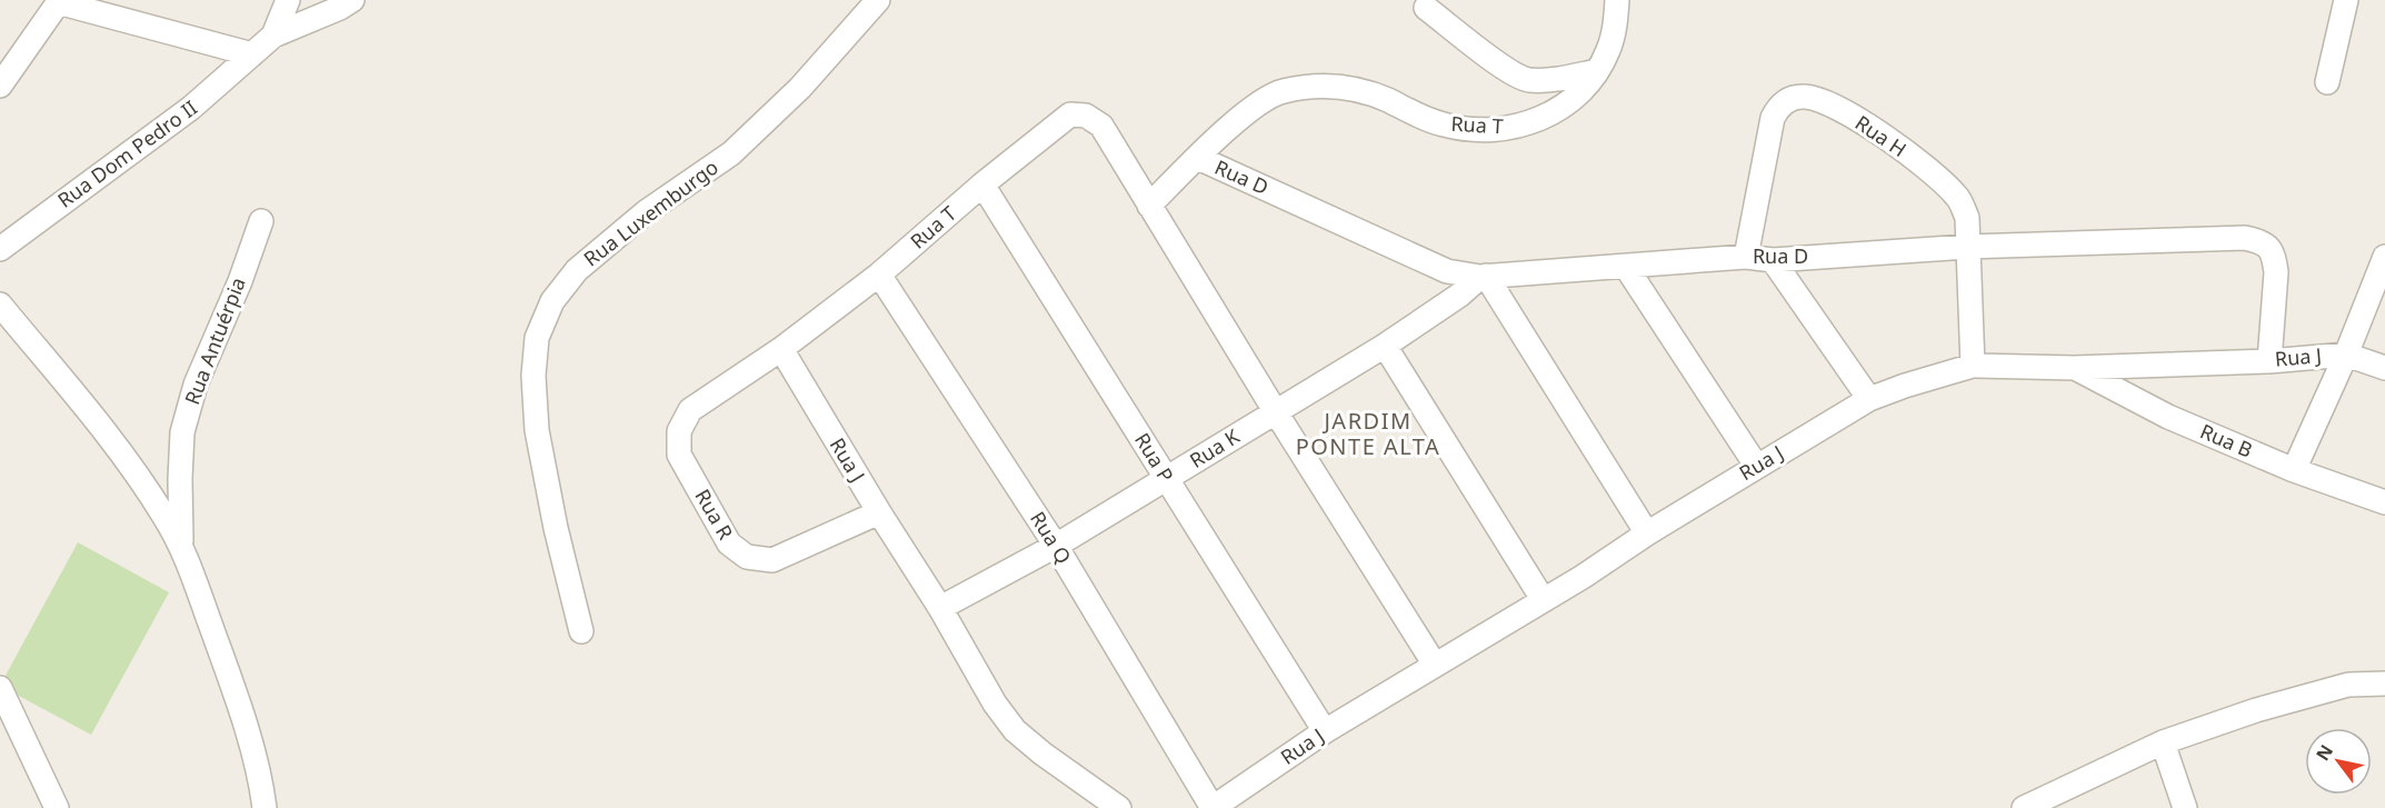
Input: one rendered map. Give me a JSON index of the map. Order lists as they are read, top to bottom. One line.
{"streets":{"street":["Rua T","Rua H","Rua Dom Pedro II","Rua D","Rua Luxemburgo","Rua Antuérpia","Rua J","Rua B","Rua K","Rua P","Rua R","Rua Q"]},"crossings":[["Rua T","Rua D"],["Rua T","Rua J"],["Rua T","Rua K"],["Rua T","Rua P"],["Rua T","Rua R"],["Rua T","Rua Q"],["Rua H","Rua D"],["Rua H","Rua J"],["Rua D","Rua J"],["Rua D","Rua K"],["Rua J","Rua B"],["Rua J","Rua K"],["Rua J","Rua P"],["Rua J","Rua R"],["Rua J","Rua Q"],["Rua K","Rua P"],["Rua K","Rua Q"]],"districts":["JARDIM PONTE ALTA"],"north":"top left"}
